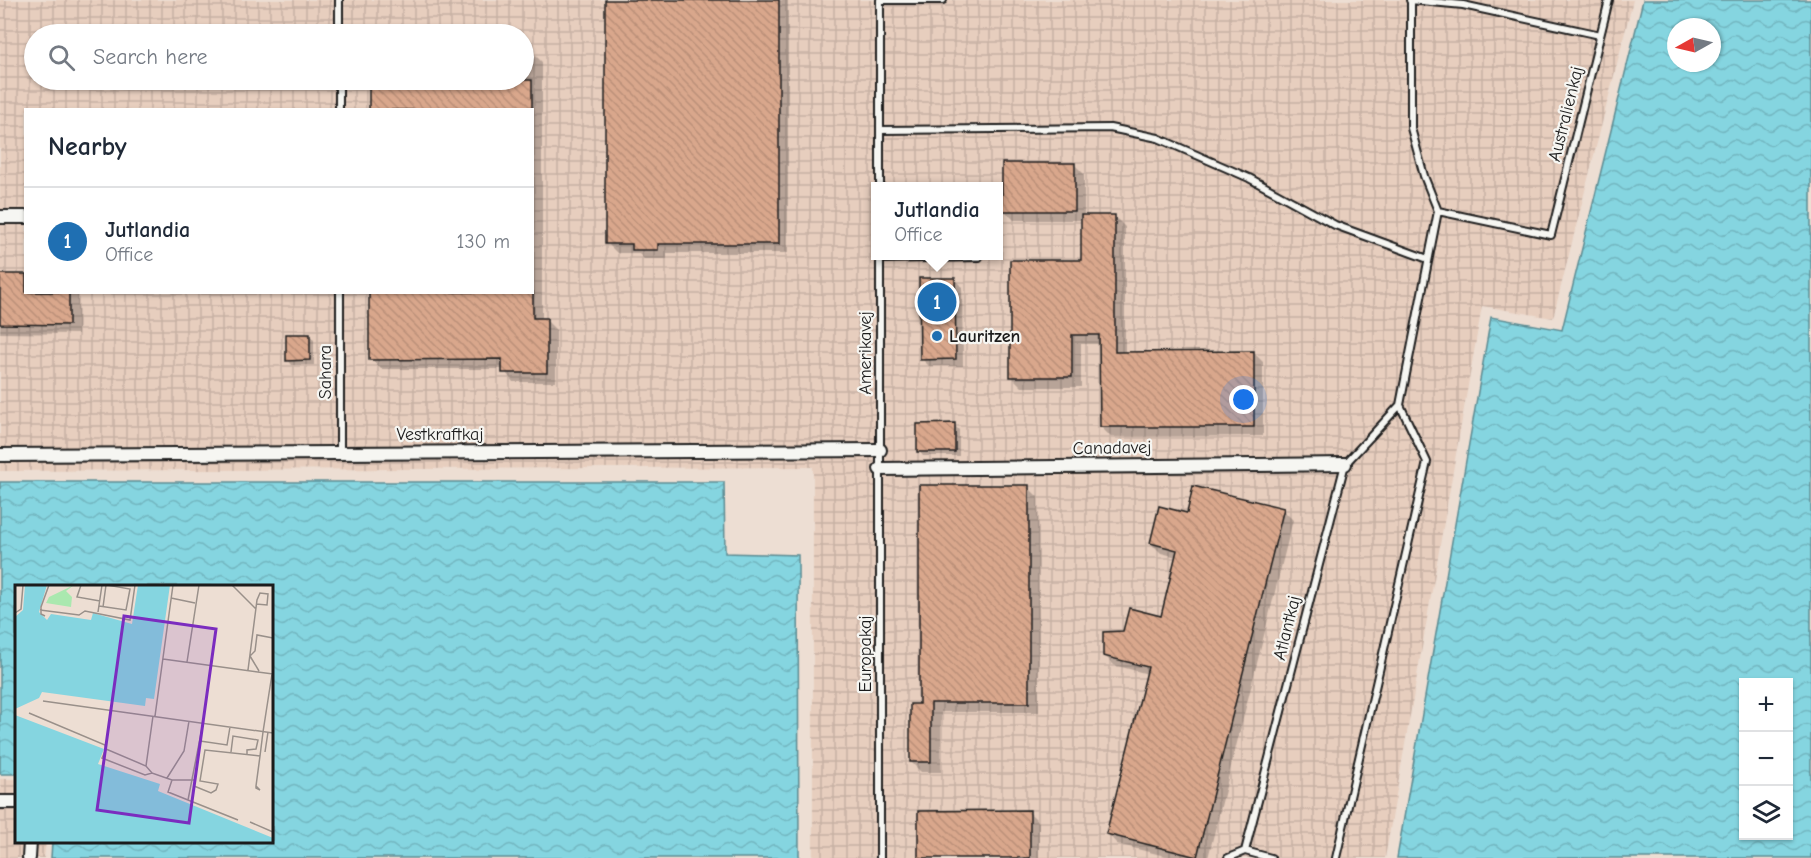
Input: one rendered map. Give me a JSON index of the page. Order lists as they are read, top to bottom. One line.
{"streets":{"street":["Vestkraftkaj","Canadavej"],"lane":["Australienkaj","Amerikavej","Sahara","Atlantkaj","Europakaj"]},"crossings":[["Amerikavej","Vestkraftkaj"],["Amerikavej","Europakaj"],["Sahara","Vestkraftkaj"],["Vestkraftkaj","Europakaj"],["Canadavej","Atlantkaj"],["Canadavej","Europakaj"]],"places":["Lauritzen"],"north":"left","page":{"search":"Search here","heading":"Nearby","popup":["Jutlandia","Office"],"list":[{"mark":"1","name":"Jutlandia","note":"Office","value":"130 m"}],"pins":"1","map_buttons":["+","−"]}}
